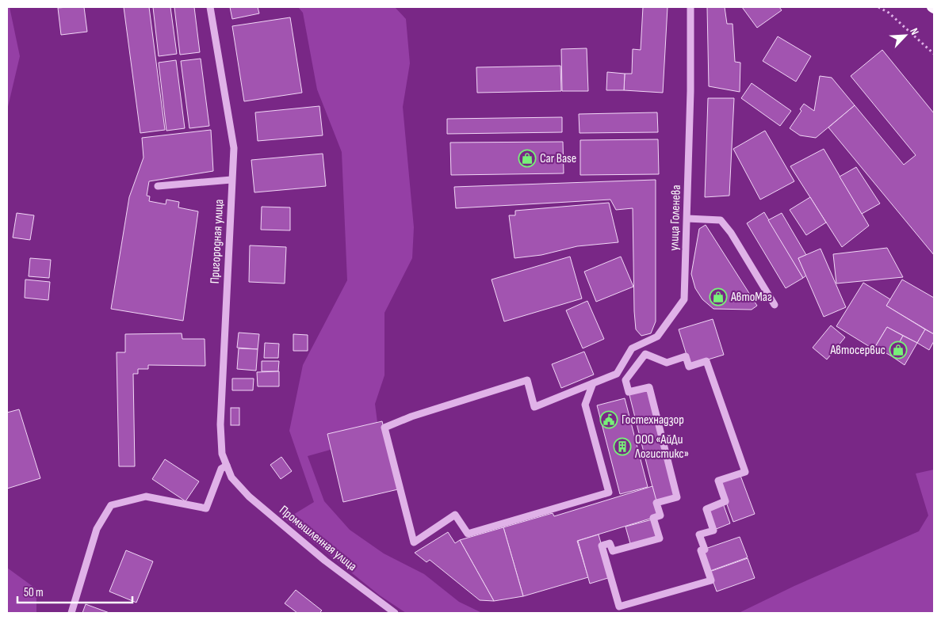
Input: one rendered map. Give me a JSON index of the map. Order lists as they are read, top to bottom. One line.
{"streets":{"street":["улица Голенева","Пригородная улица","Промышленная улица"]},"crossings":[["Пригородная улица","Промышленная улица"]],"places":{"shop":["Car Base","АвтоМаг","Автосервис"],"public building":["Гостехнадзор"],"building":["ООО «АйДи Логистикс»"]},"scale_bar":"50 m","north":"top right"}
